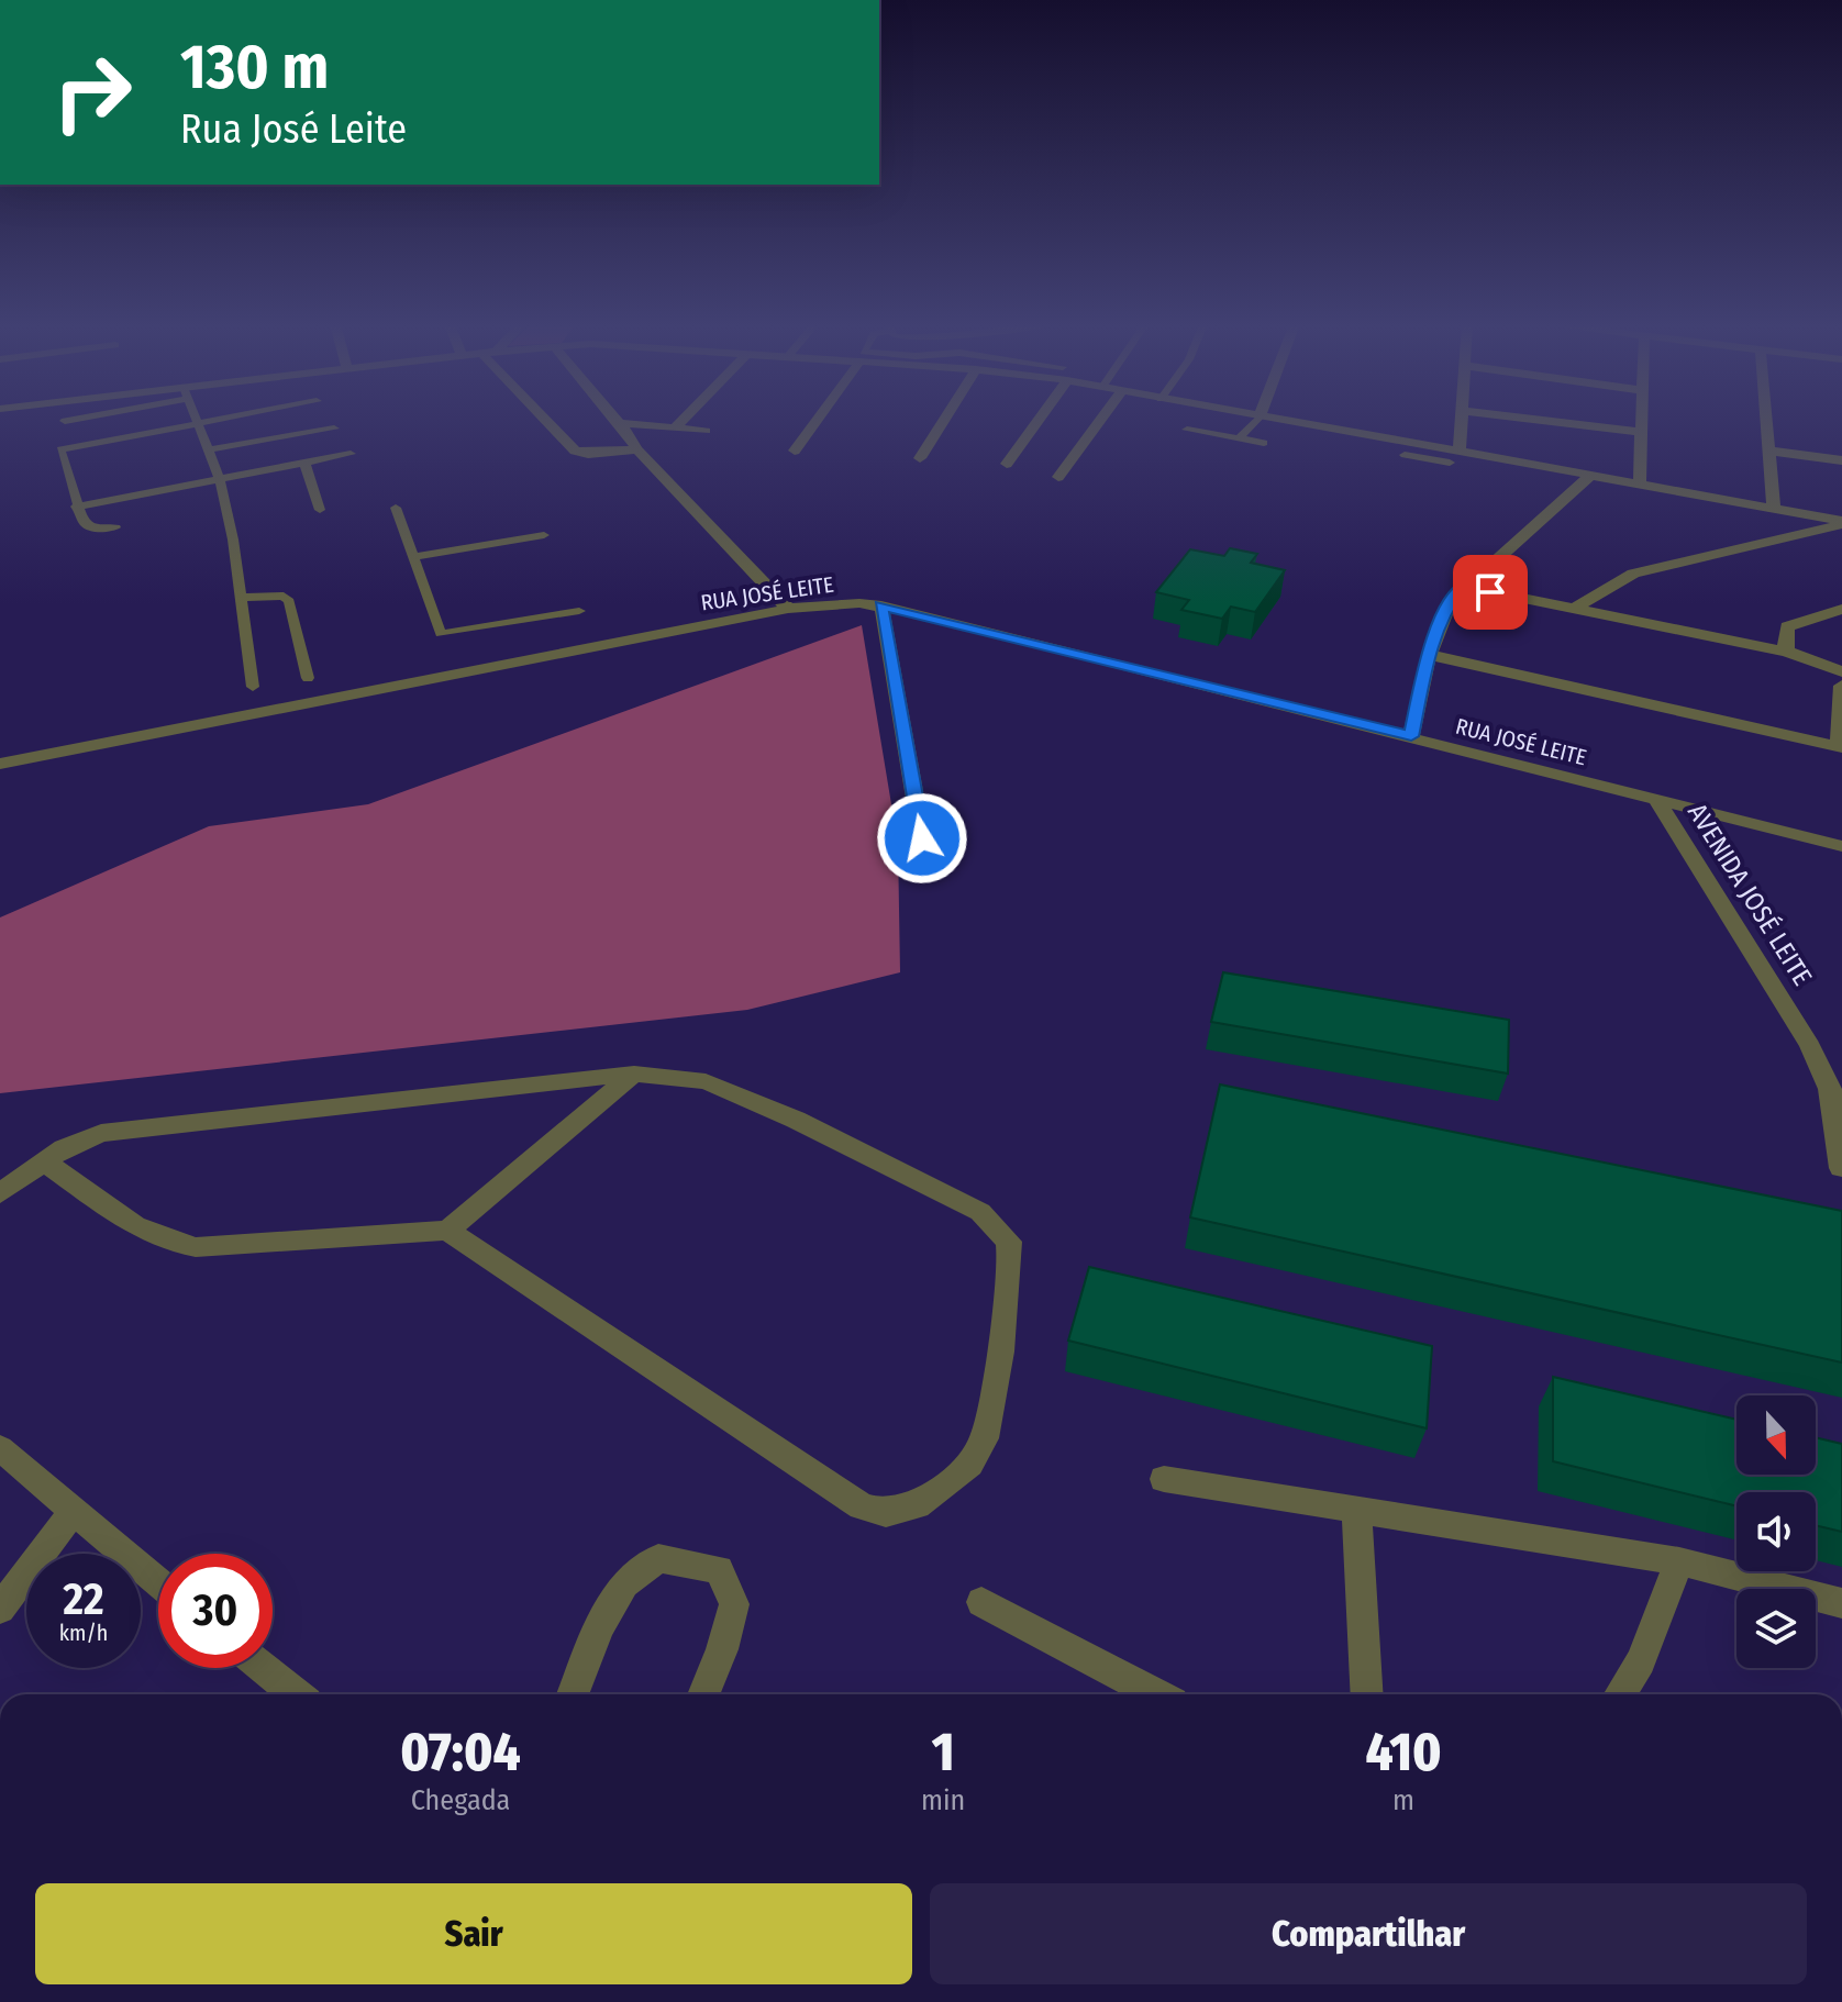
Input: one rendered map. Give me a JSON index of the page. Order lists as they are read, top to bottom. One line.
{"streets":{"street":["RUA JOSÉ LEITE","AVENIDA JOSÉ LEITE"]},"crossings":[["RUA JOSÉ LEITE","AVENIDA JOSÉ LEITE"]],"north":"bottom","page":{"turn":["130 m","Rua José Leite"],"speed":"22 km/h","limit":"30","eta":["07:04","Chegada","1","min","410","m"],"buttons":["Sair","Compartilhar"]}}
